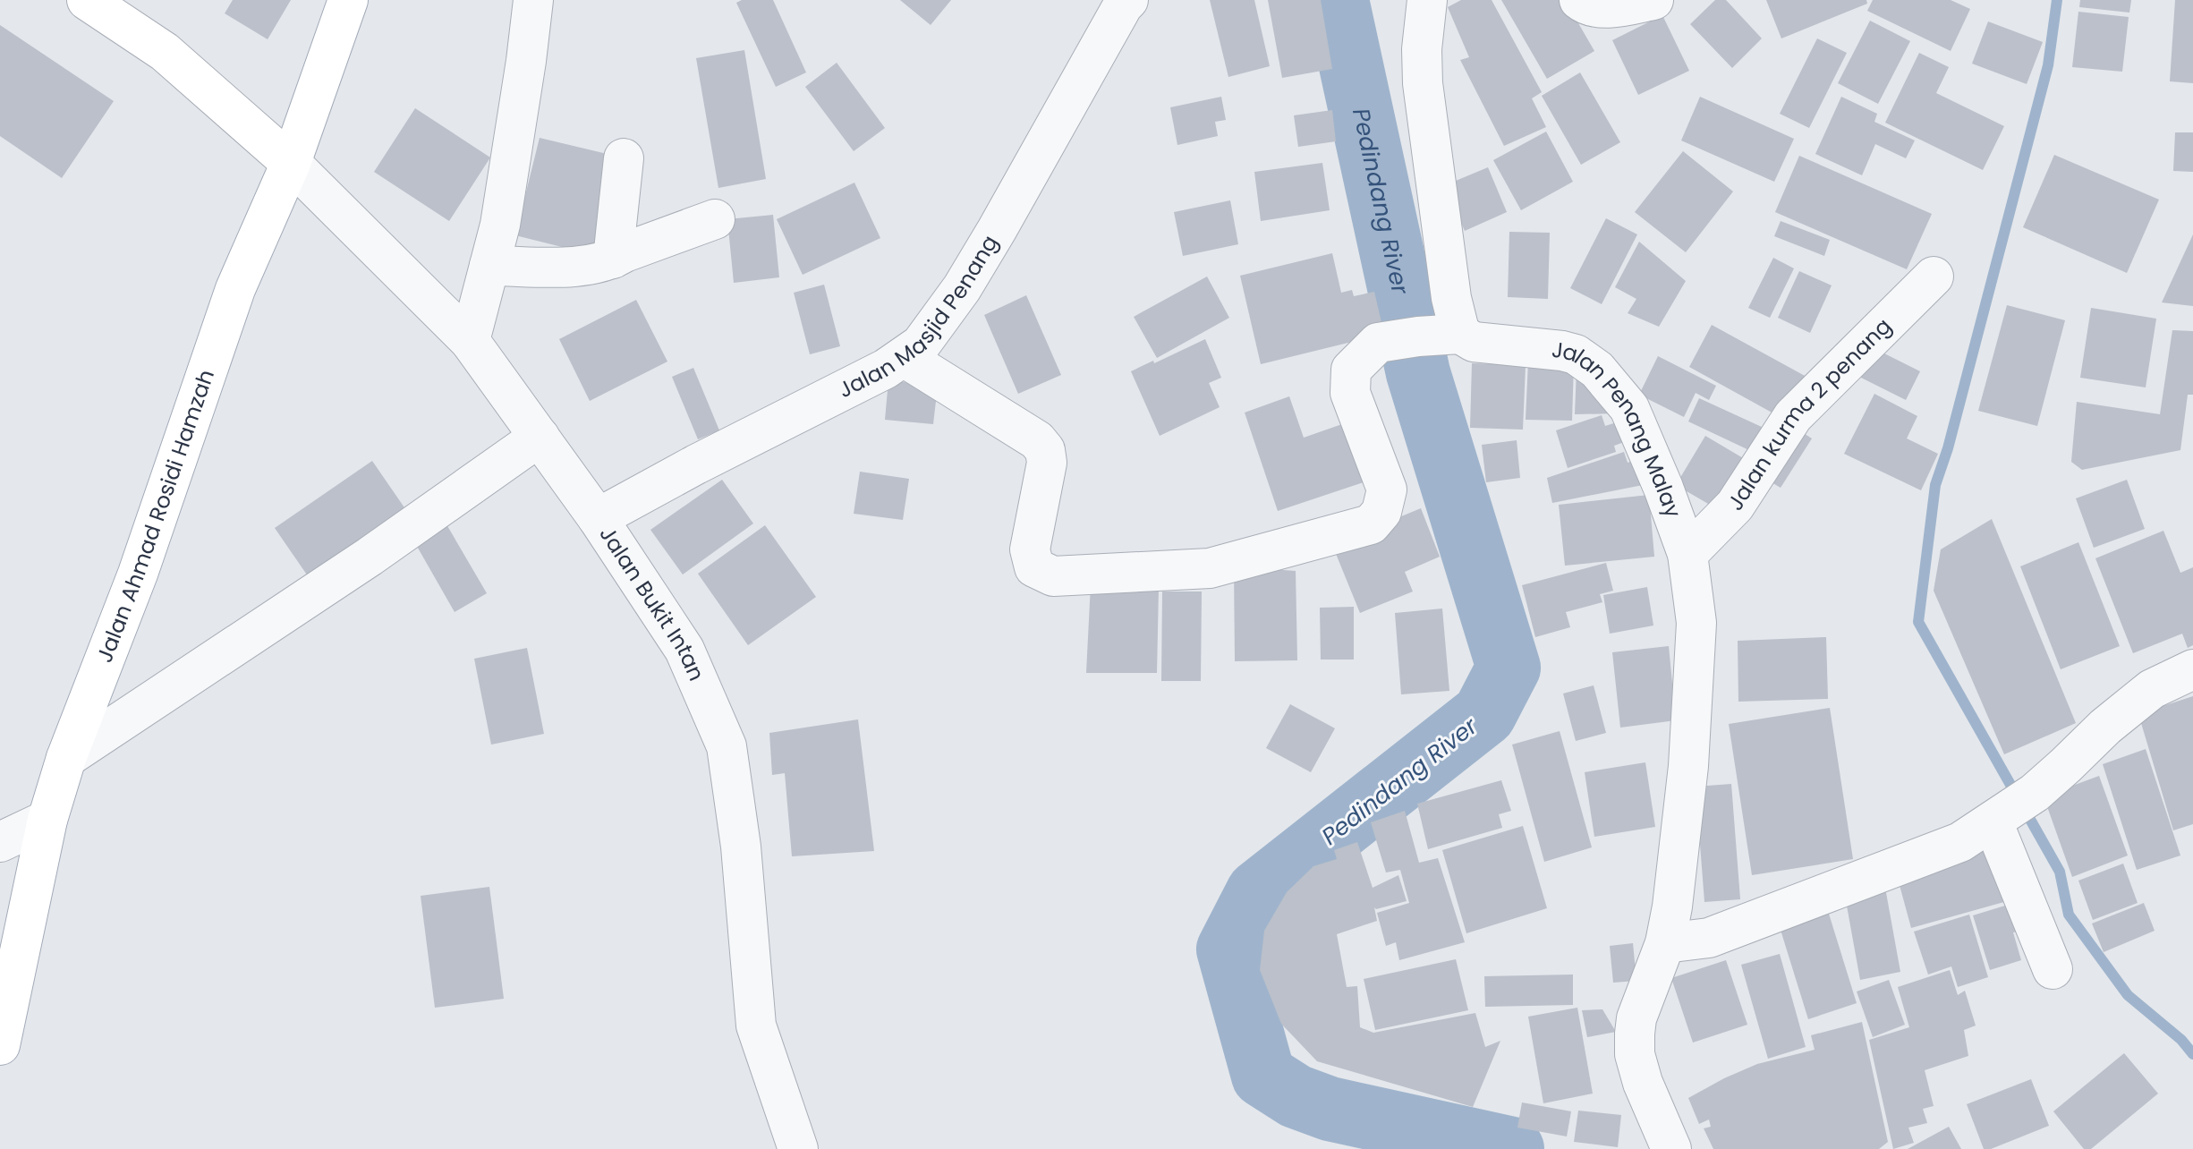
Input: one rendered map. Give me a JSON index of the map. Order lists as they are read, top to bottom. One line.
{"streets":{"main road":["Jalan Ahmad Rosidi Hamzah"],"street":["Jalan Masjid Penang","Jalan kurma 2 penang","Jalan Penang Malay","Jalan Bukit Intan"]},"crossings":[["Jalan Masjid Penang","Jalan Bukit Intan"],["Jalan kurma 2 penang","Jalan Penang Malay"],["Jalan Ahmad Rosidi Hamzah","Jalan Bukit Intan"]],"water":["Pedindang River"]}
